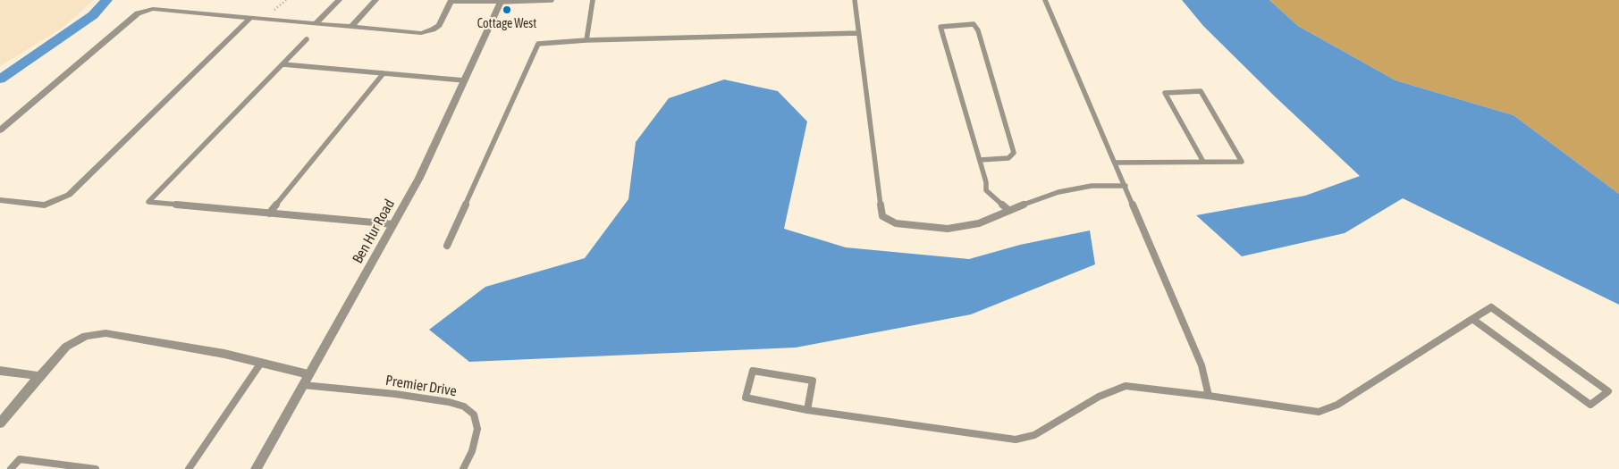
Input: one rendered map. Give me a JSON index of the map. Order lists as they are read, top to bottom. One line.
{"streets":{"street":["Ben Hur Road"],"lane":["Premier Drive"]},"crossings":[["Ben Hur Road","Premier Drive"]],"places":["Cottage West"]}
